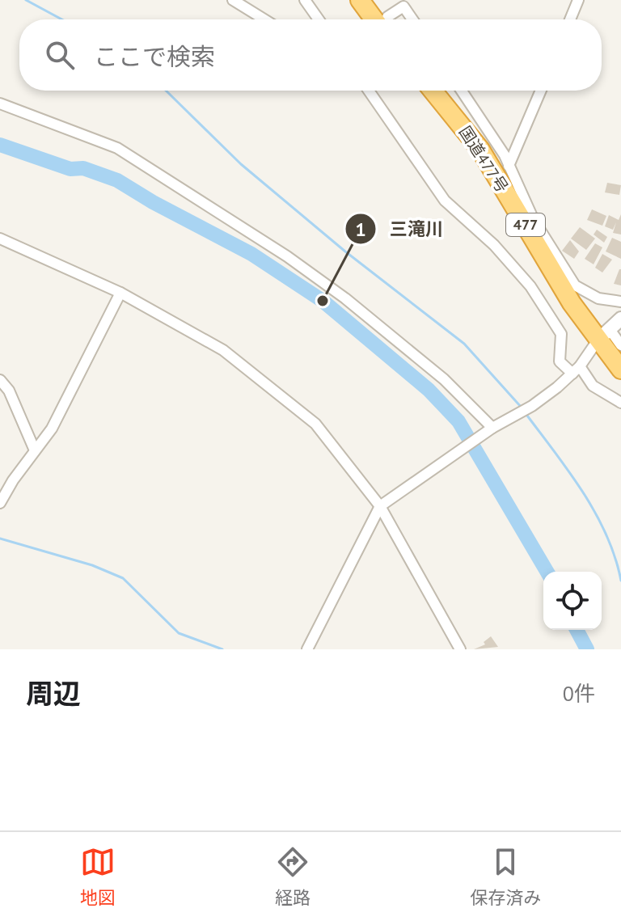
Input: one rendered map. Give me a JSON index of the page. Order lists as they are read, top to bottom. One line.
{"streets":{"highway":["国道477号","477"]},"places":["三滝川"],"page":{"search":"ここで検索","heading":["周辺","0件"],"nav":["地図","経路","保存済み"]}}
